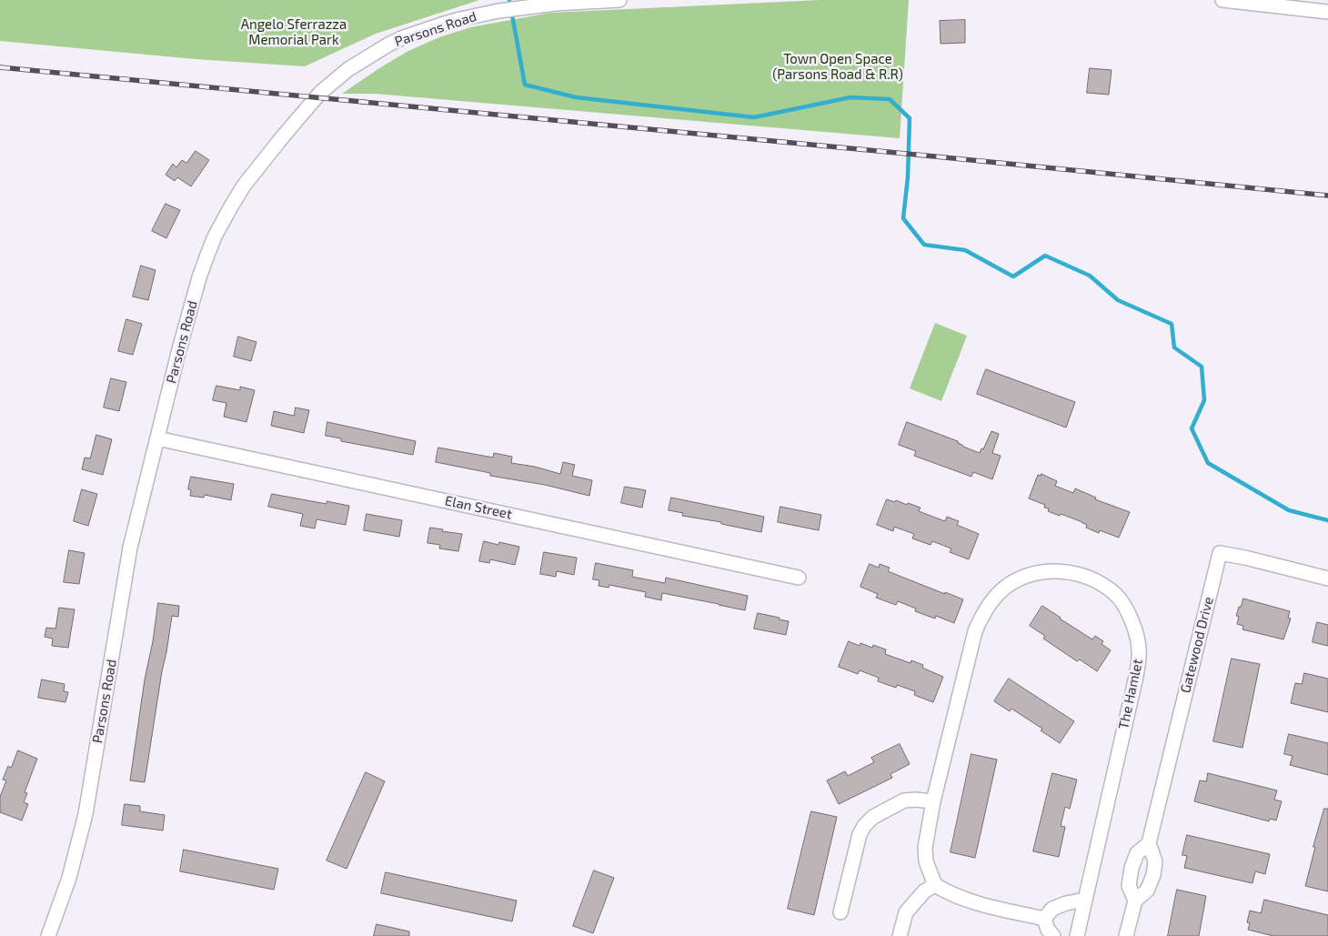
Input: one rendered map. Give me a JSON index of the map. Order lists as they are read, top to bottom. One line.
{"streets":{"street":["Parsons Road","Elan Street","Gatewood Drive","The Hamlet"]},"crossings":[["Parsons Road","Elan Street"]],"parks":["Angelo Sferrazza Memorial Park","Town Open Space (Parsons Road & R.R)"]}
